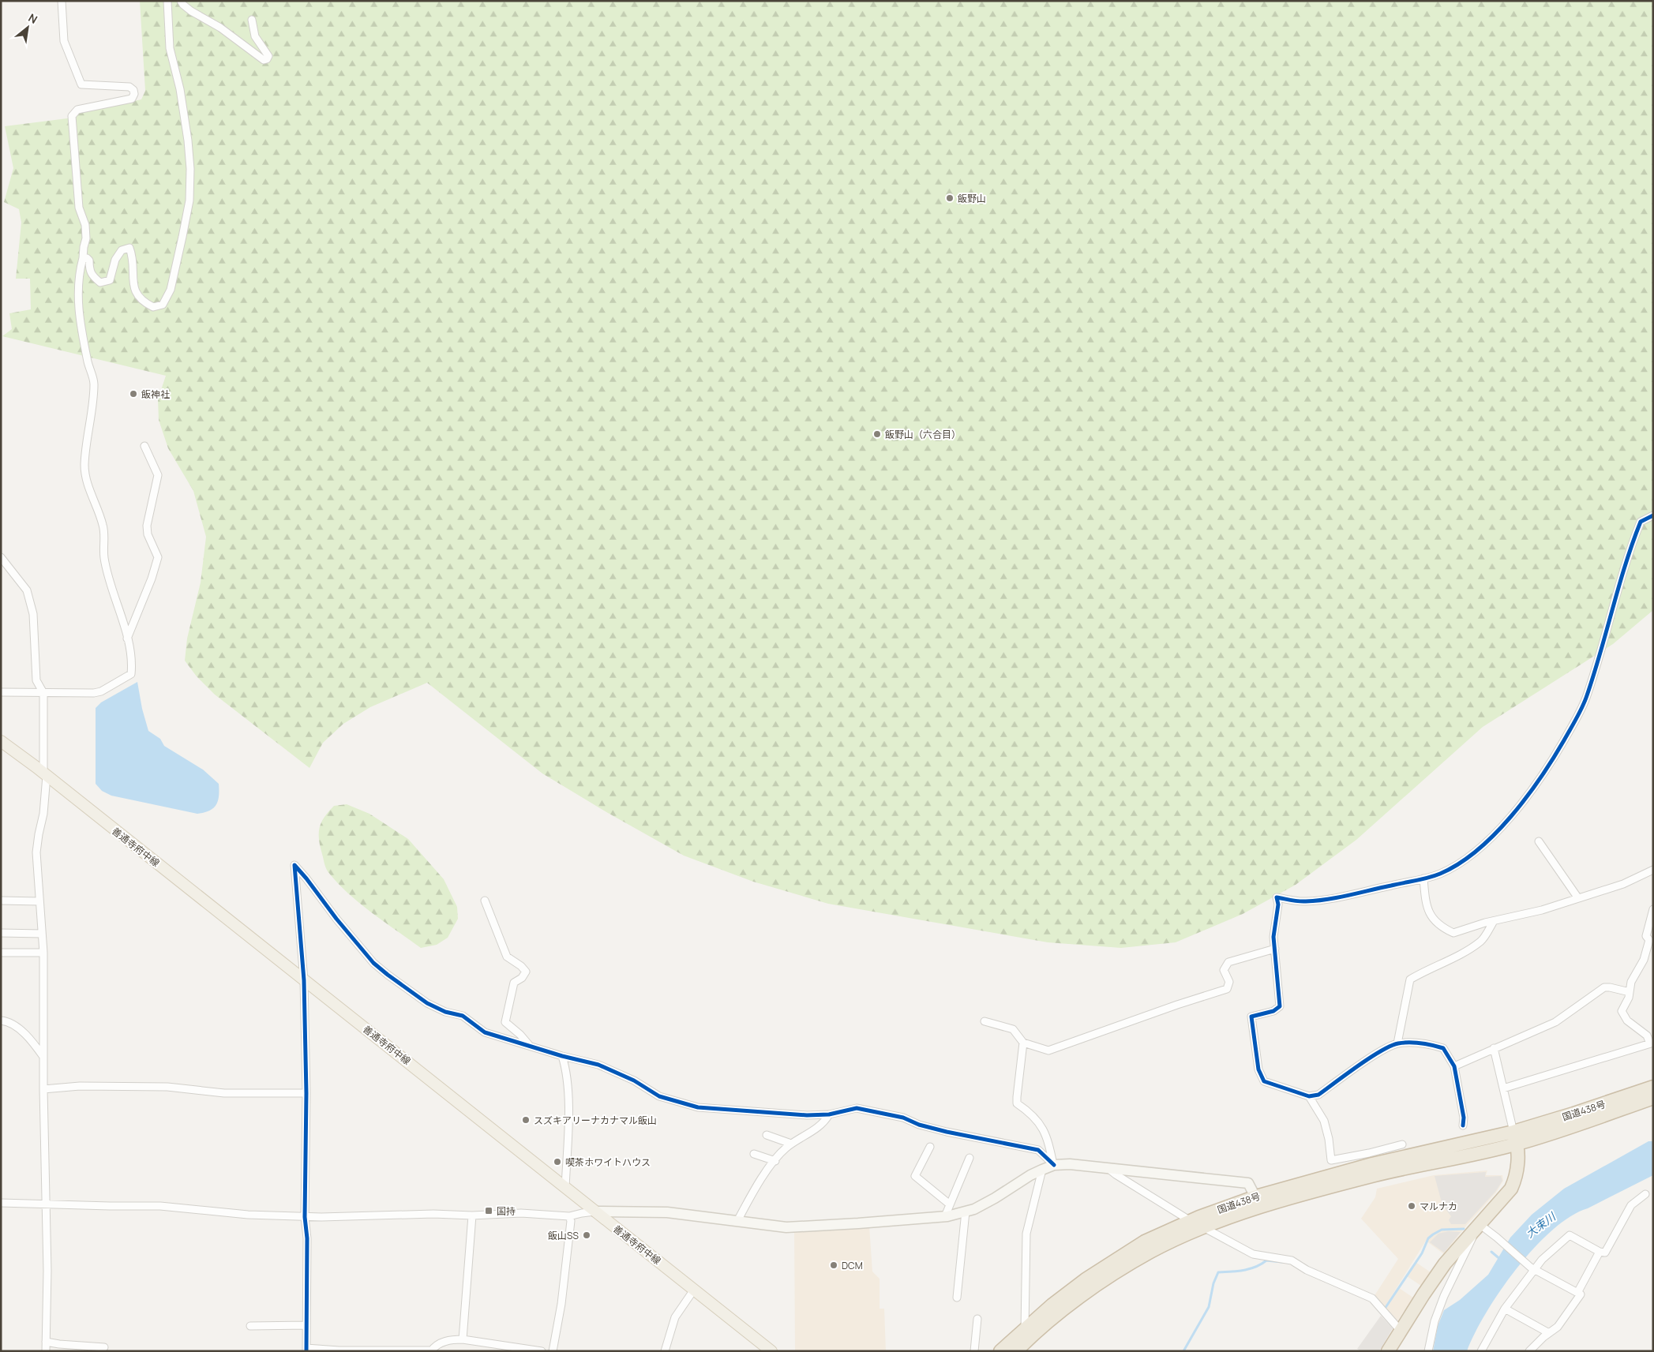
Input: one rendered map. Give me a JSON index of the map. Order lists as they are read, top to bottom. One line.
{"streets":{"highway":["国道438号"],"main road":["善通寺府中線"]},"water":["大束川"],"places":{"other":["飯野山","飯神社","飯野山（六合目）","スズキアリーナカナマル飯山","喫茶ホワイトハウス","マルナカ","飯山SS","DCM"],"transit":["国持"]},"north":"top right"}
